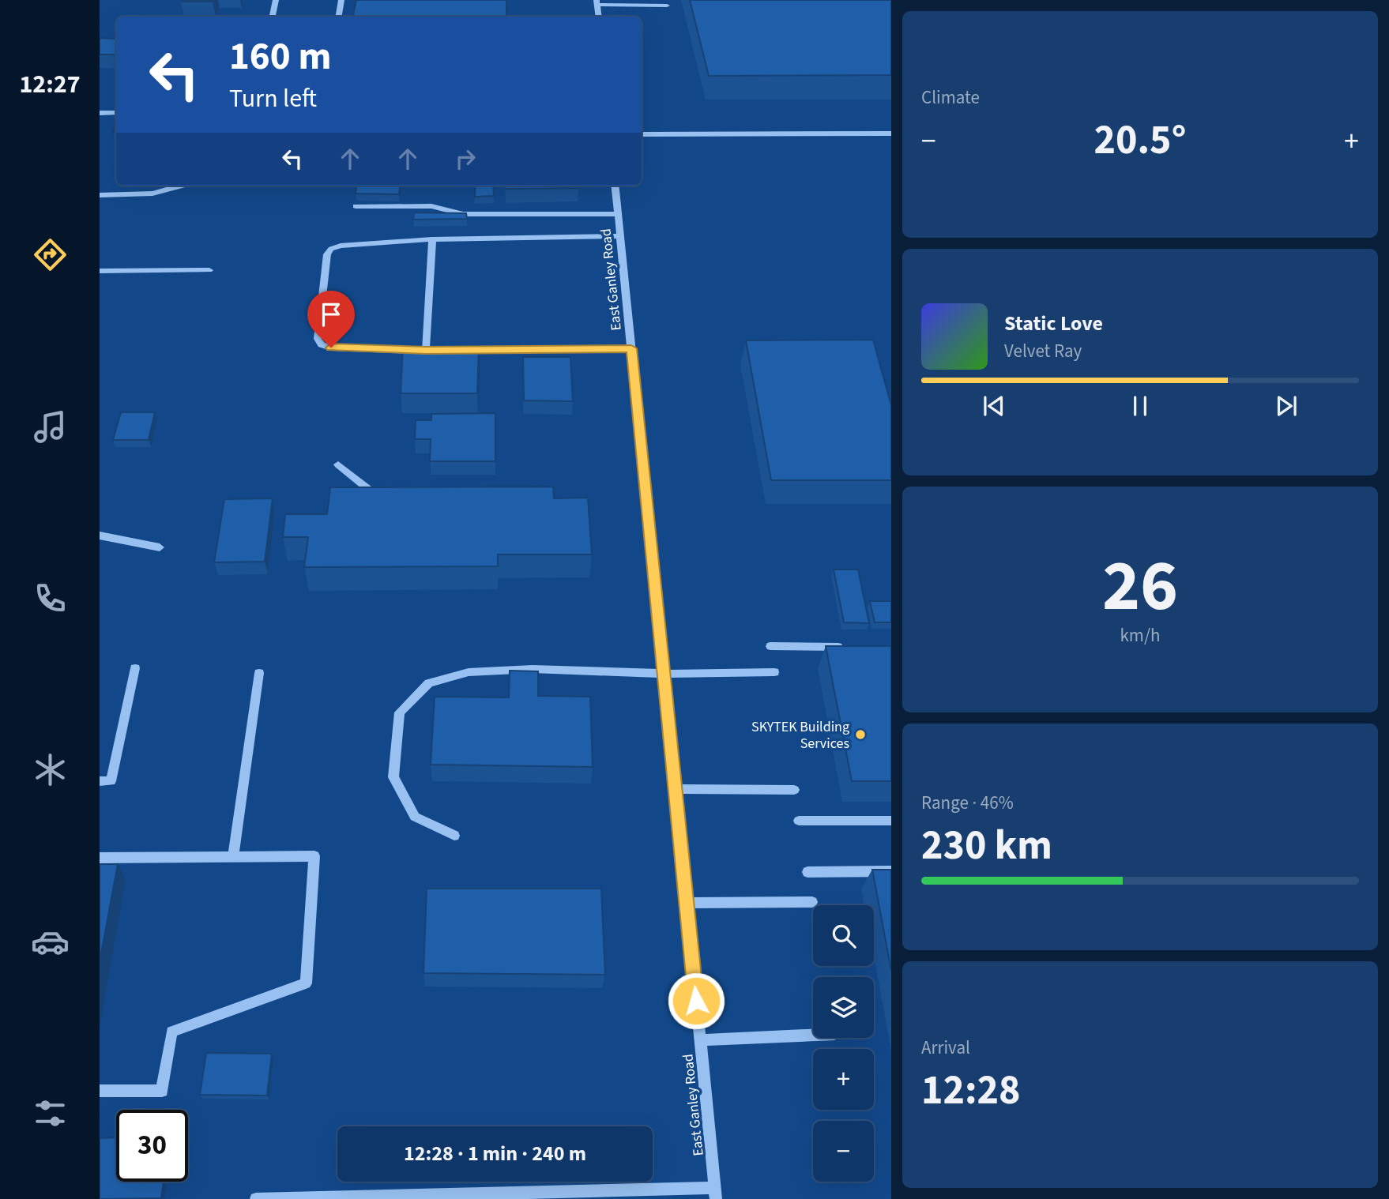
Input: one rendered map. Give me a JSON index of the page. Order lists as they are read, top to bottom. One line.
{"streets":{"street":["East Ganley Road"]},"places":["SKYTEK Building Services"],"page":{"tabs":"12:27","tile":["Climate",["26","km/h"],["Range · 46%","230 km"],["Arrival","12:28"]],"turn":["160 m","Turn left"],"heat":["−","20.5°","+"],"song":["Static Love","Velvet Ray"],"map_buttons":["+","−"],"limit":"30","trip":"12:28 · 1 min · 240 m"}}
